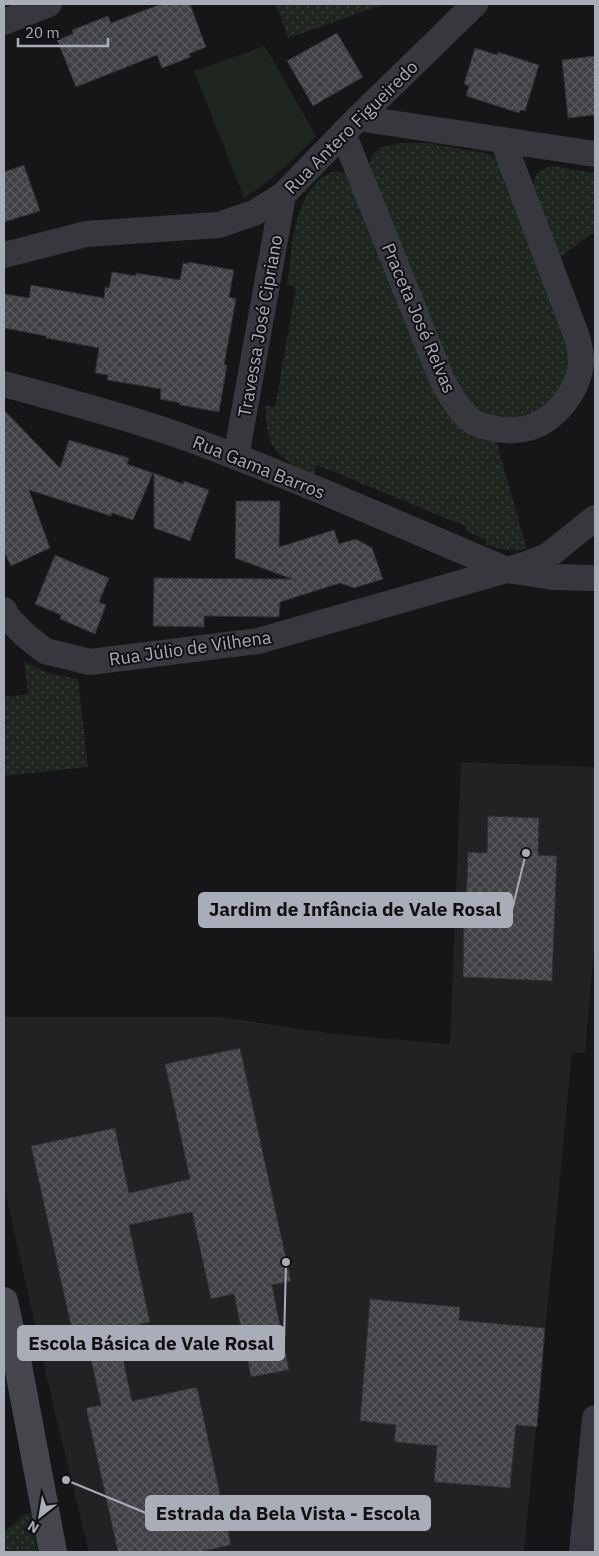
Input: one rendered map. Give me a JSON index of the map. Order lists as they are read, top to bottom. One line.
{"streets":{"street":["Rua Antero Figueiredo","Praceta José Relvas","Travessa José Cipriano","Rua Gama Barros","Rua Júlio de Vilhena"]},"crossings":[["Rua Antero Figueiredo","Praceta José Relvas"],["Rua Antero Figueiredo","Travessa José Cipriano"],["Travessa José Cipriano","Rua Gama Barros"],["Rua Gama Barros","Rua Júlio de Vilhena"]],"places":["Jardim de Infância de Vale Rosal","Escola Básica de Vale Rosal","Estrada da Bela Vista - Escola"],"scale_bar":"20 m","north":"bottom left"}
